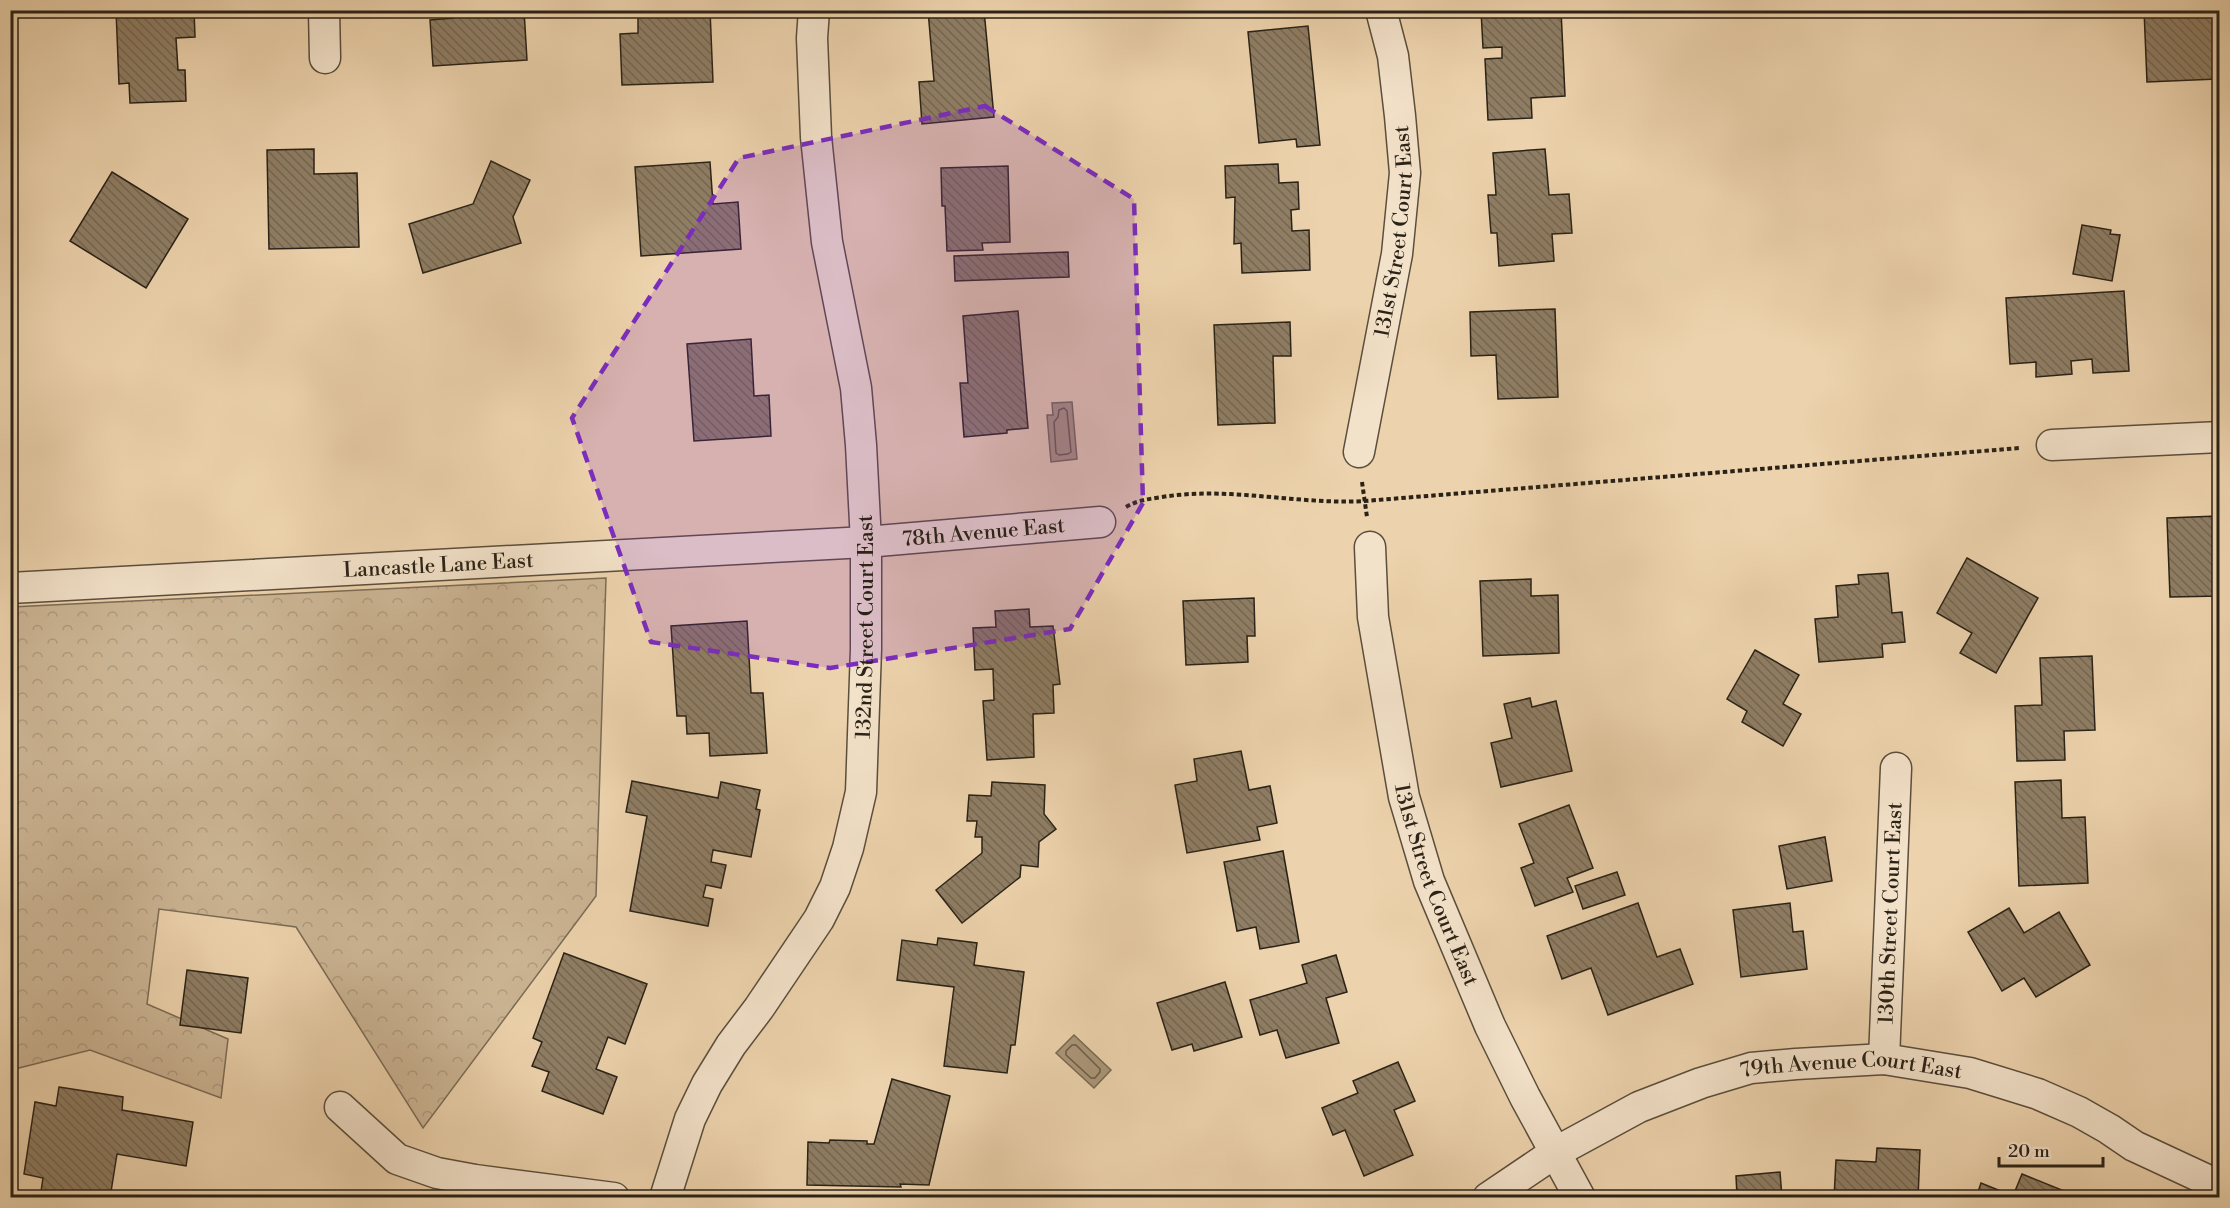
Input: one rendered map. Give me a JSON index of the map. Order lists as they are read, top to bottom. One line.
{"streets":{"street":["131st Street Court East","78th Avenue East","Lancastle Lane East","132nd Street Court East","130th Street Court East","79th Avenue Court East"]},"crossings":[["131st Street Court East","79th Avenue Court East"],["78th Avenue East","Lancastle Lane East"],["78th Avenue East","132nd Street Court East"],["Lancastle Lane East","132nd Street Court East"],["130th Street Court East","79th Avenue Court East"]],"scale_bar":"20 m"}
